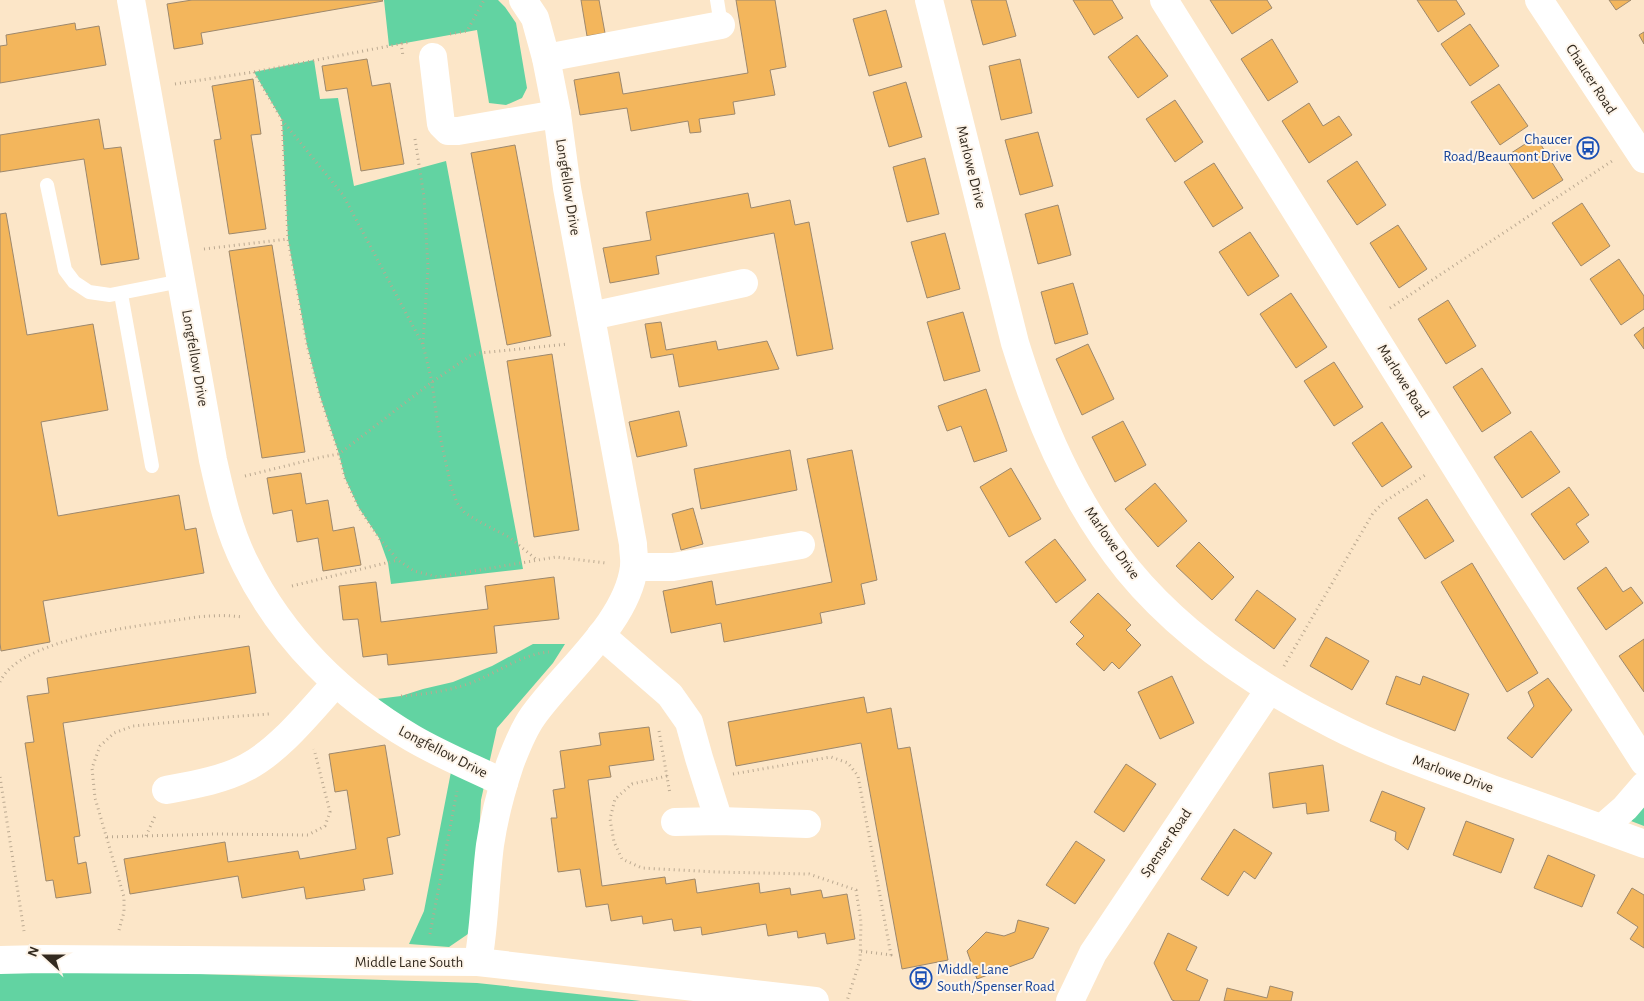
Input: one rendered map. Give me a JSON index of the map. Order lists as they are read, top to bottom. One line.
{"streets":{"street":["Chaucer Road","Marlowe Drive","Longfellow Drive","Marlowe Road","Spenser Road","Middle Lane South"]},"crossings":[["Marlowe Drive","Spenser Road"],["Longfellow Drive","Middle Lane South"]],"places":{"bus stop":["Chaucer Road/Beaumont Drive","Middle Lane South/Spenser Road"]},"north":"left"}
